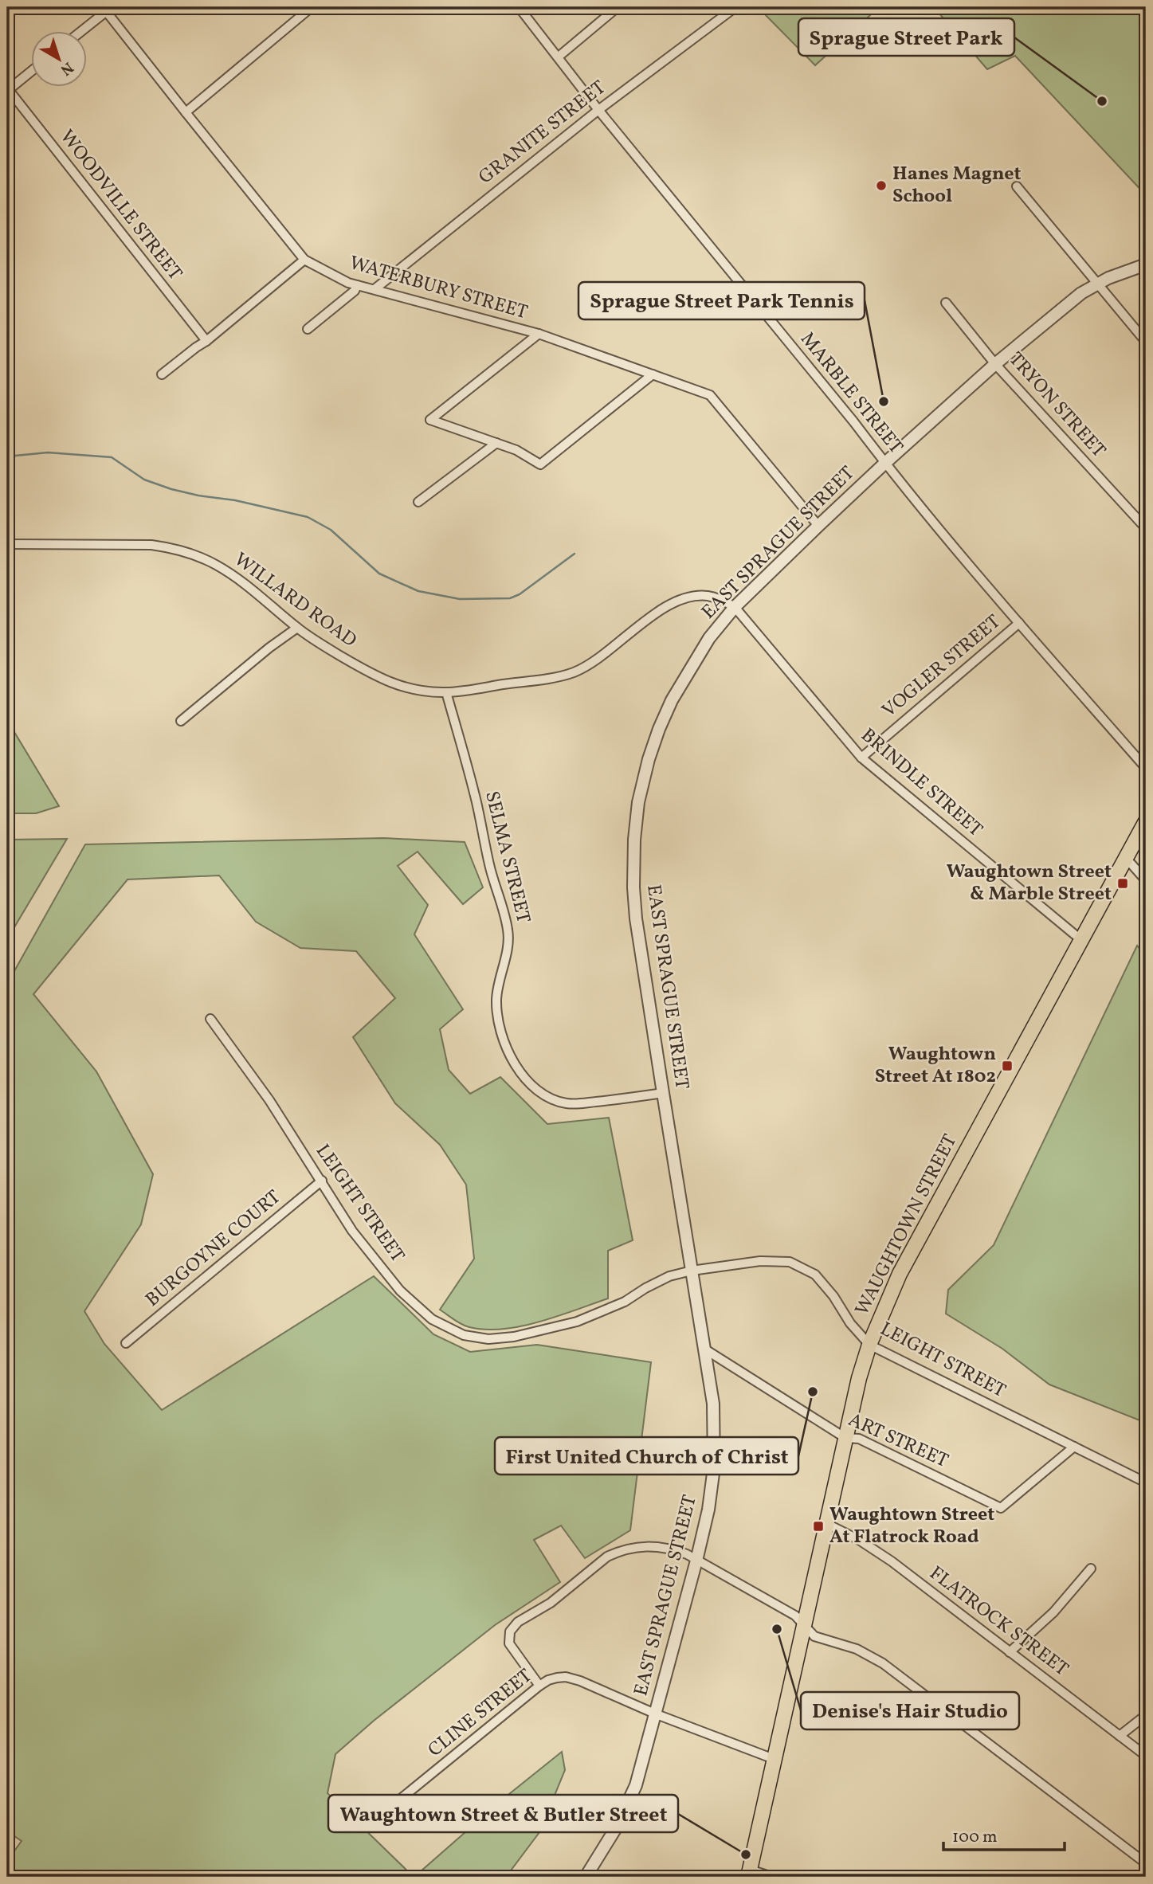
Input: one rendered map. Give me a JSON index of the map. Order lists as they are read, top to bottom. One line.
{"streets":{"main road":["WAUGHTOWN STREET"],"street":["GRANITE STREET","WOODVILLE STREET","WATERBURY STREET","MARBLE STREET","TRYON STREET","EAST SPRAGUE STREET","WILLARD ROAD","VOGLER STREET","BRINDLE STREET","SELMA STREET","LEIGHT STREET","BURGOYNE COURT","ART STREET","FLATROCK STREET","CLINE STREET"]},"crossings":[["GRANITE STREET","WATERBURY STREET"],["GRANITE STREET","MARBLE STREET"],["WATERBURY STREET","EAST SPRAGUE STREET"],["MARBLE STREET","EAST SPRAGUE STREET"],["MARBLE STREET","VOGLER STREET"],["TRYON STREET","EAST SPRAGUE STREET"],["EAST SPRAGUE STREET","WILLARD ROAD"],["EAST SPRAGUE STREET","BRINDLE STREET"],["EAST SPRAGUE STREET","SELMA STREET"],["EAST SPRAGUE STREET","LEIGHT STREET"],["EAST SPRAGUE STREET","ART STREET"],["EAST SPRAGUE STREET","CLINE STREET"],["WILLARD ROAD","BRINDLE STREET"],["WILLARD ROAD","SELMA STREET"],["VOGLER STREET","BRINDLE STREET"],["BRINDLE STREET","WAUGHTOWN STREET"],["LEIGHT STREET","WAUGHTOWN STREET"],["LEIGHT STREET","BURGOYNE COURT"],["LEIGHT STREET","ART STREET"],["WAUGHTOWN STREET","ART STREET"],["WAUGHTOWN STREET","FLATROCK STREET"],["WAUGHTOWN STREET","CLINE STREET"]],"places":{"other":["Sprague Street Park","Hanes Magnet School","Sprague Street Park Tennis","First United Church of Christ","Denise's Hair Studio","Waughtown Street & Butler Street"],"transit":["Waughtown Street & Marble Street","Waughtown Street At 1802","Waughtown Street At Flatrock Road"]},"scale_bar":"100 m","north":"bottom right"}
